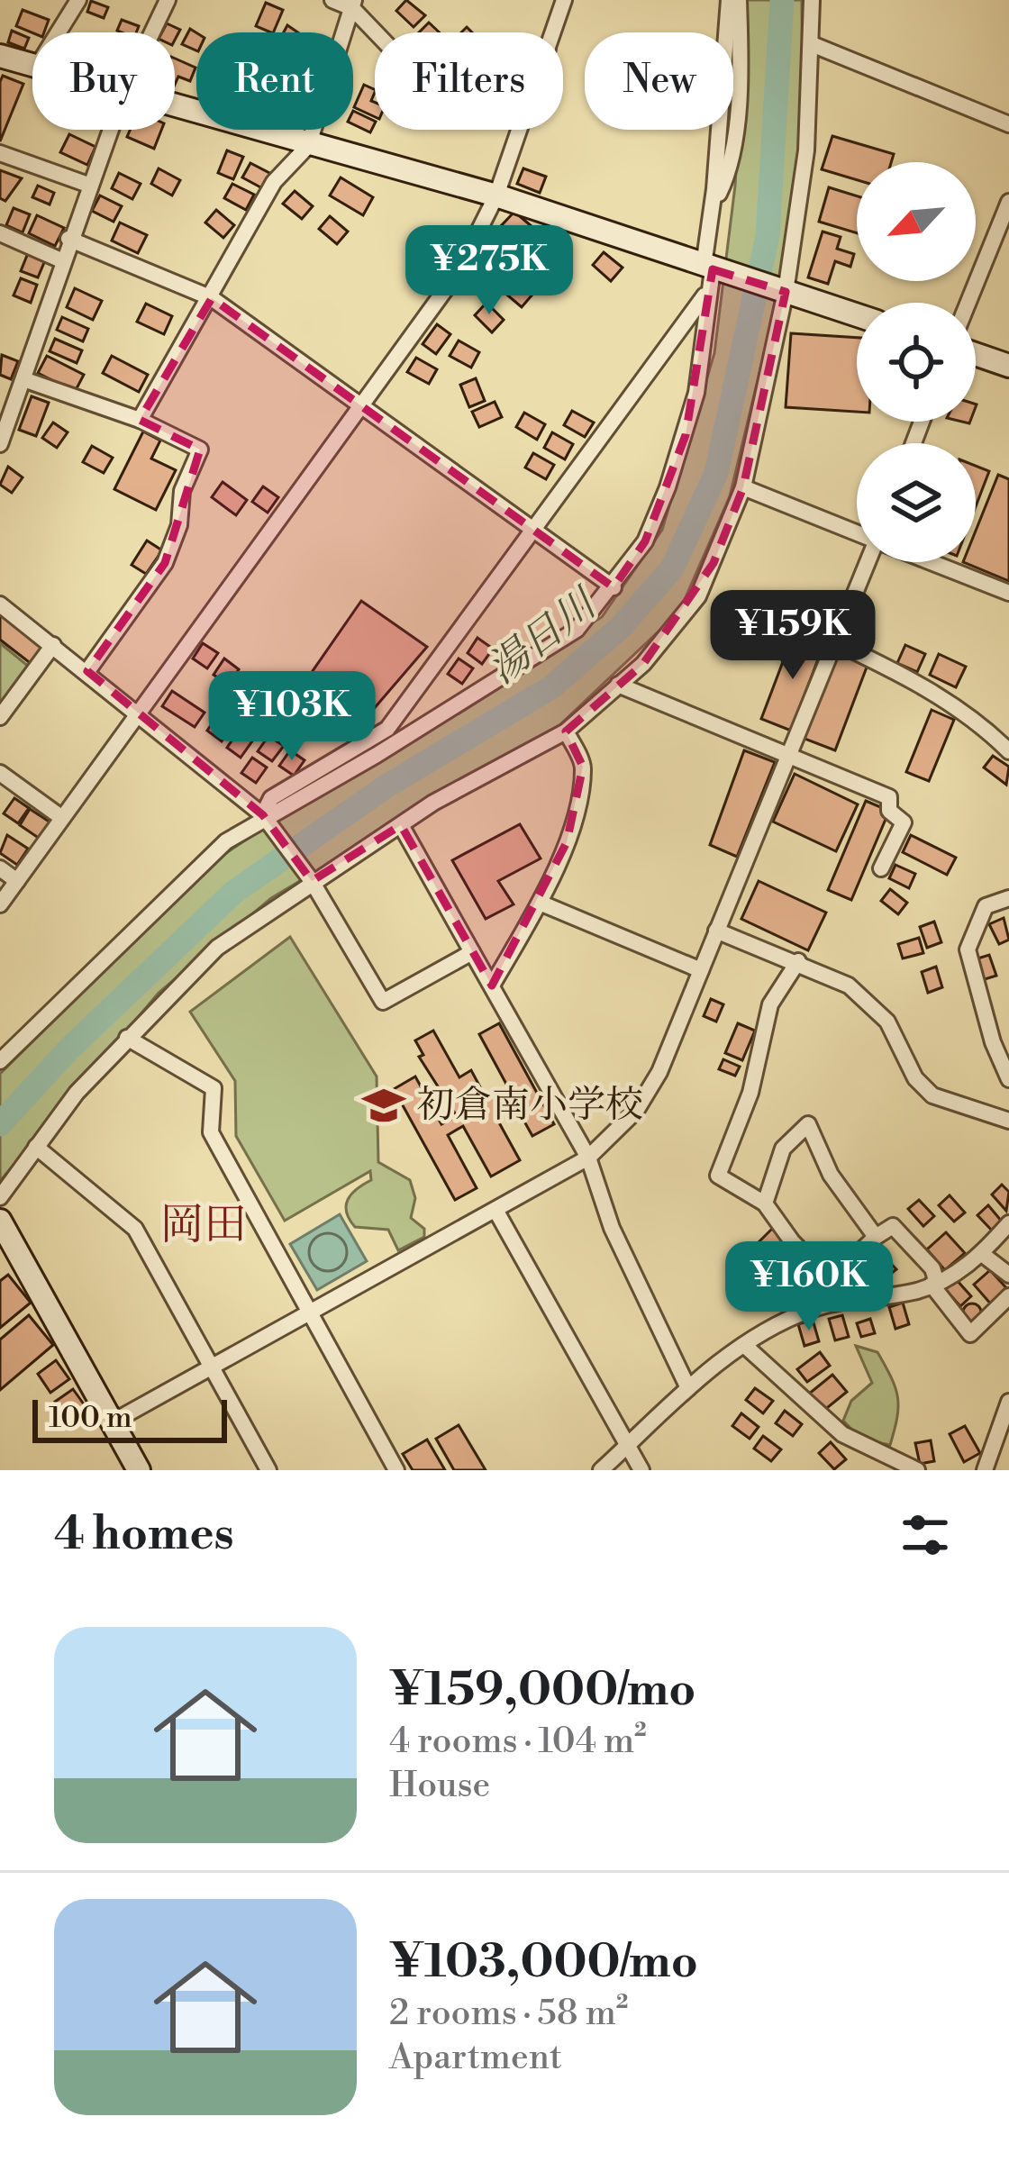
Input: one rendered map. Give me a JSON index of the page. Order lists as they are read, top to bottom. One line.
{"districts":["岡田"],"water":["湯日川"],"places":{"school or university":["初倉南小学校"]},"scale_bar":"100 m","north":"bottom left","page":{"chip":["Buy","Rent","Filters","New"],"price":["¥275K","¥159K","¥103K","¥160K"],"scale":"100 m","heading":"4 homes","list":[{"name":"¥159,000/mo","note":"4 rooms · 104 m² · House"},{"name":"¥103,000/mo","note":"2 rooms · 58 m² · Apartment"}]}}
